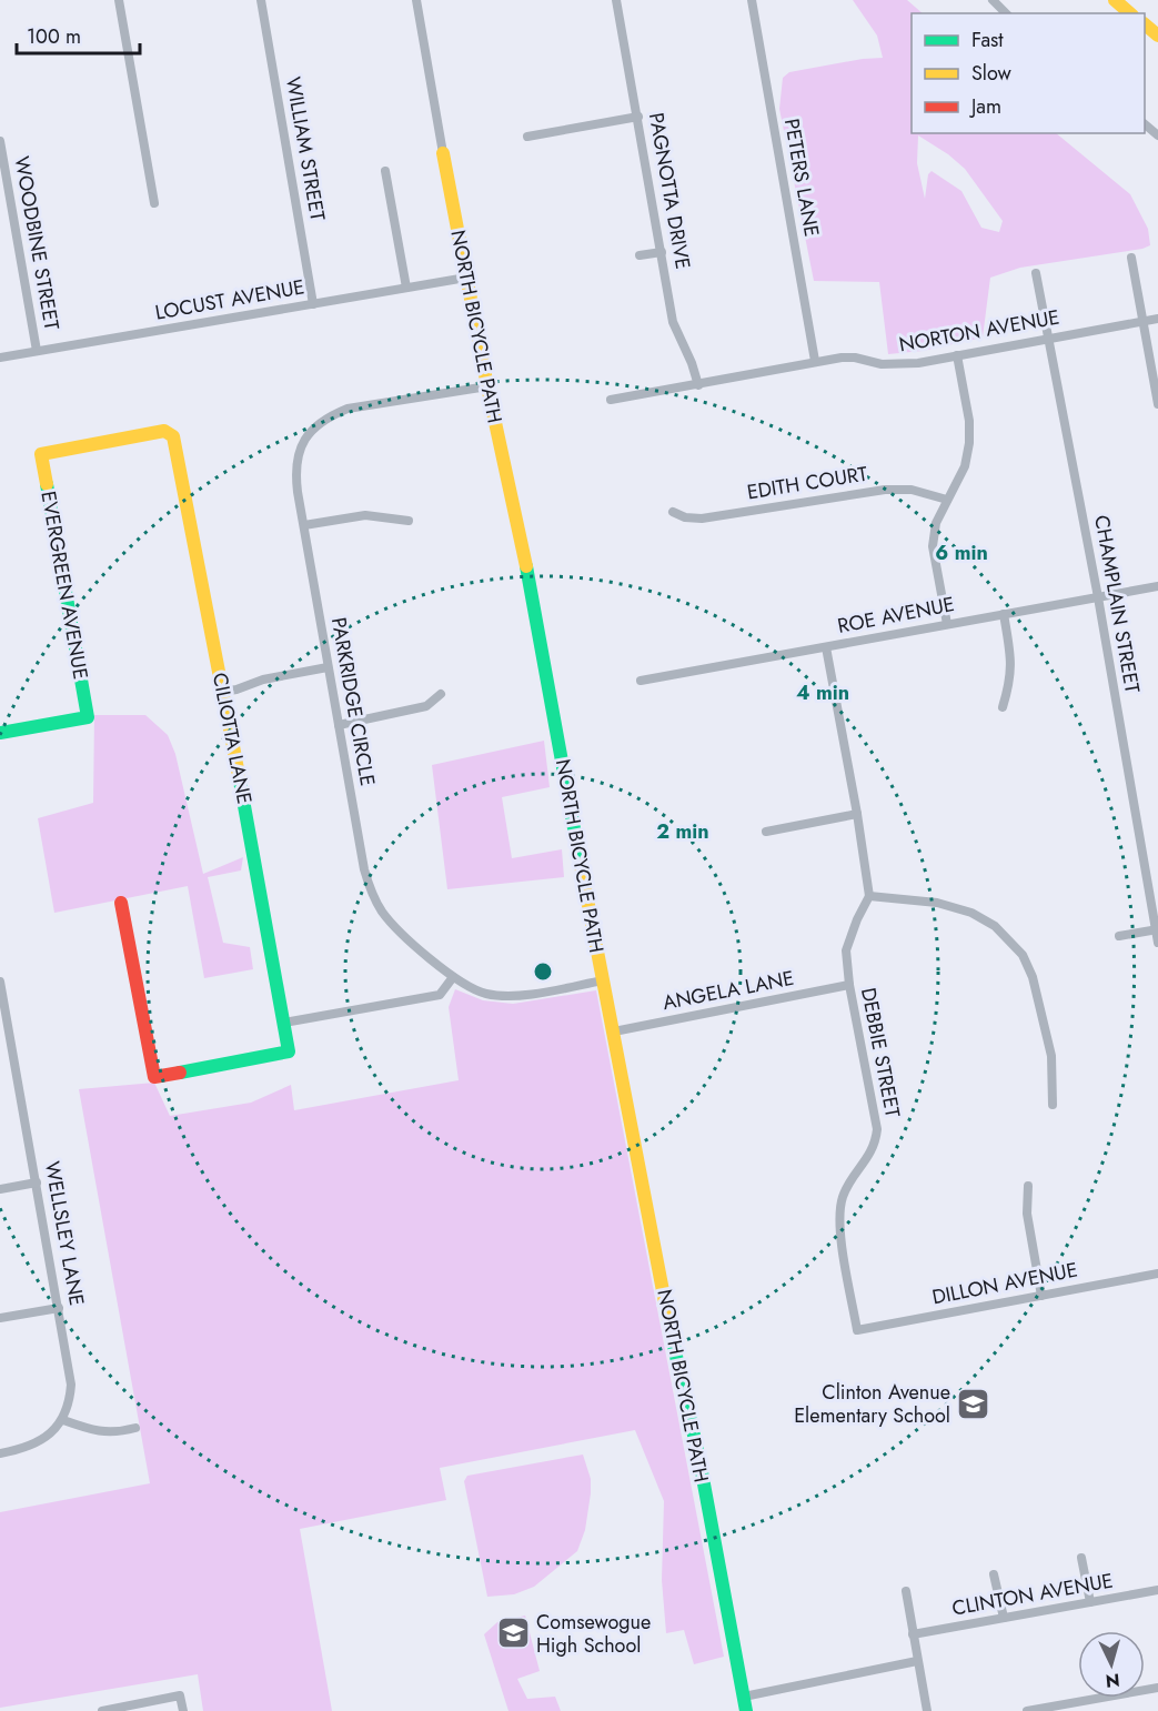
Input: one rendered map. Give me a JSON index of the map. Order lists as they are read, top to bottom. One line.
{"streets":{"street":["WILLIAM STREET","PETERS LANE","PAGNOTTA DRIVE","WOODBINE STREET","LOCUST AVENUE","NORTH BICYCLE PATH","NORTON AVENUE","EDITH COURT","EVERGREEN AVENUE","CHAMPLAIN STREET","ROE AVENUE","PARKRIDGE CIRCLE","CILIOTTA LANE","ANGELA LANE","DEBBIE STREET","WELLSLEY LANE","DILLON AVENUE","CLINTON AVENUE"]},"crossings":[["WILLIAM STREET","LOCUST AVENUE"],["PETERS LANE","NORTON AVENUE"],["PAGNOTTA DRIVE","NORTON AVENUE"],["WOODBINE STREET","LOCUST AVENUE"],["LOCUST AVENUE","NORTH BICYCLE PATH"],["NORTH BICYCLE PATH","PARKRIDGE CIRCLE"],["NORTH BICYCLE PATH","ANGELA LANE"],["NORTON AVENUE","CHAMPLAIN STREET"],["EVERGREEN AVENUE","CILIOTTA LANE"],["CHAMPLAIN STREET","ROE AVENUE"],["ANGELA LANE","DEBBIE STREET"],["DEBBIE STREET","DILLON AVENUE"]],"places":{"school or university":["Clinton Avenue Elementary School","Comsewogue High School"]},"legend":["Fast","Slow","Jam"],"scale_bar":"100 m","north":"bottom","rings":["6 min","4 min","2 min"]}
